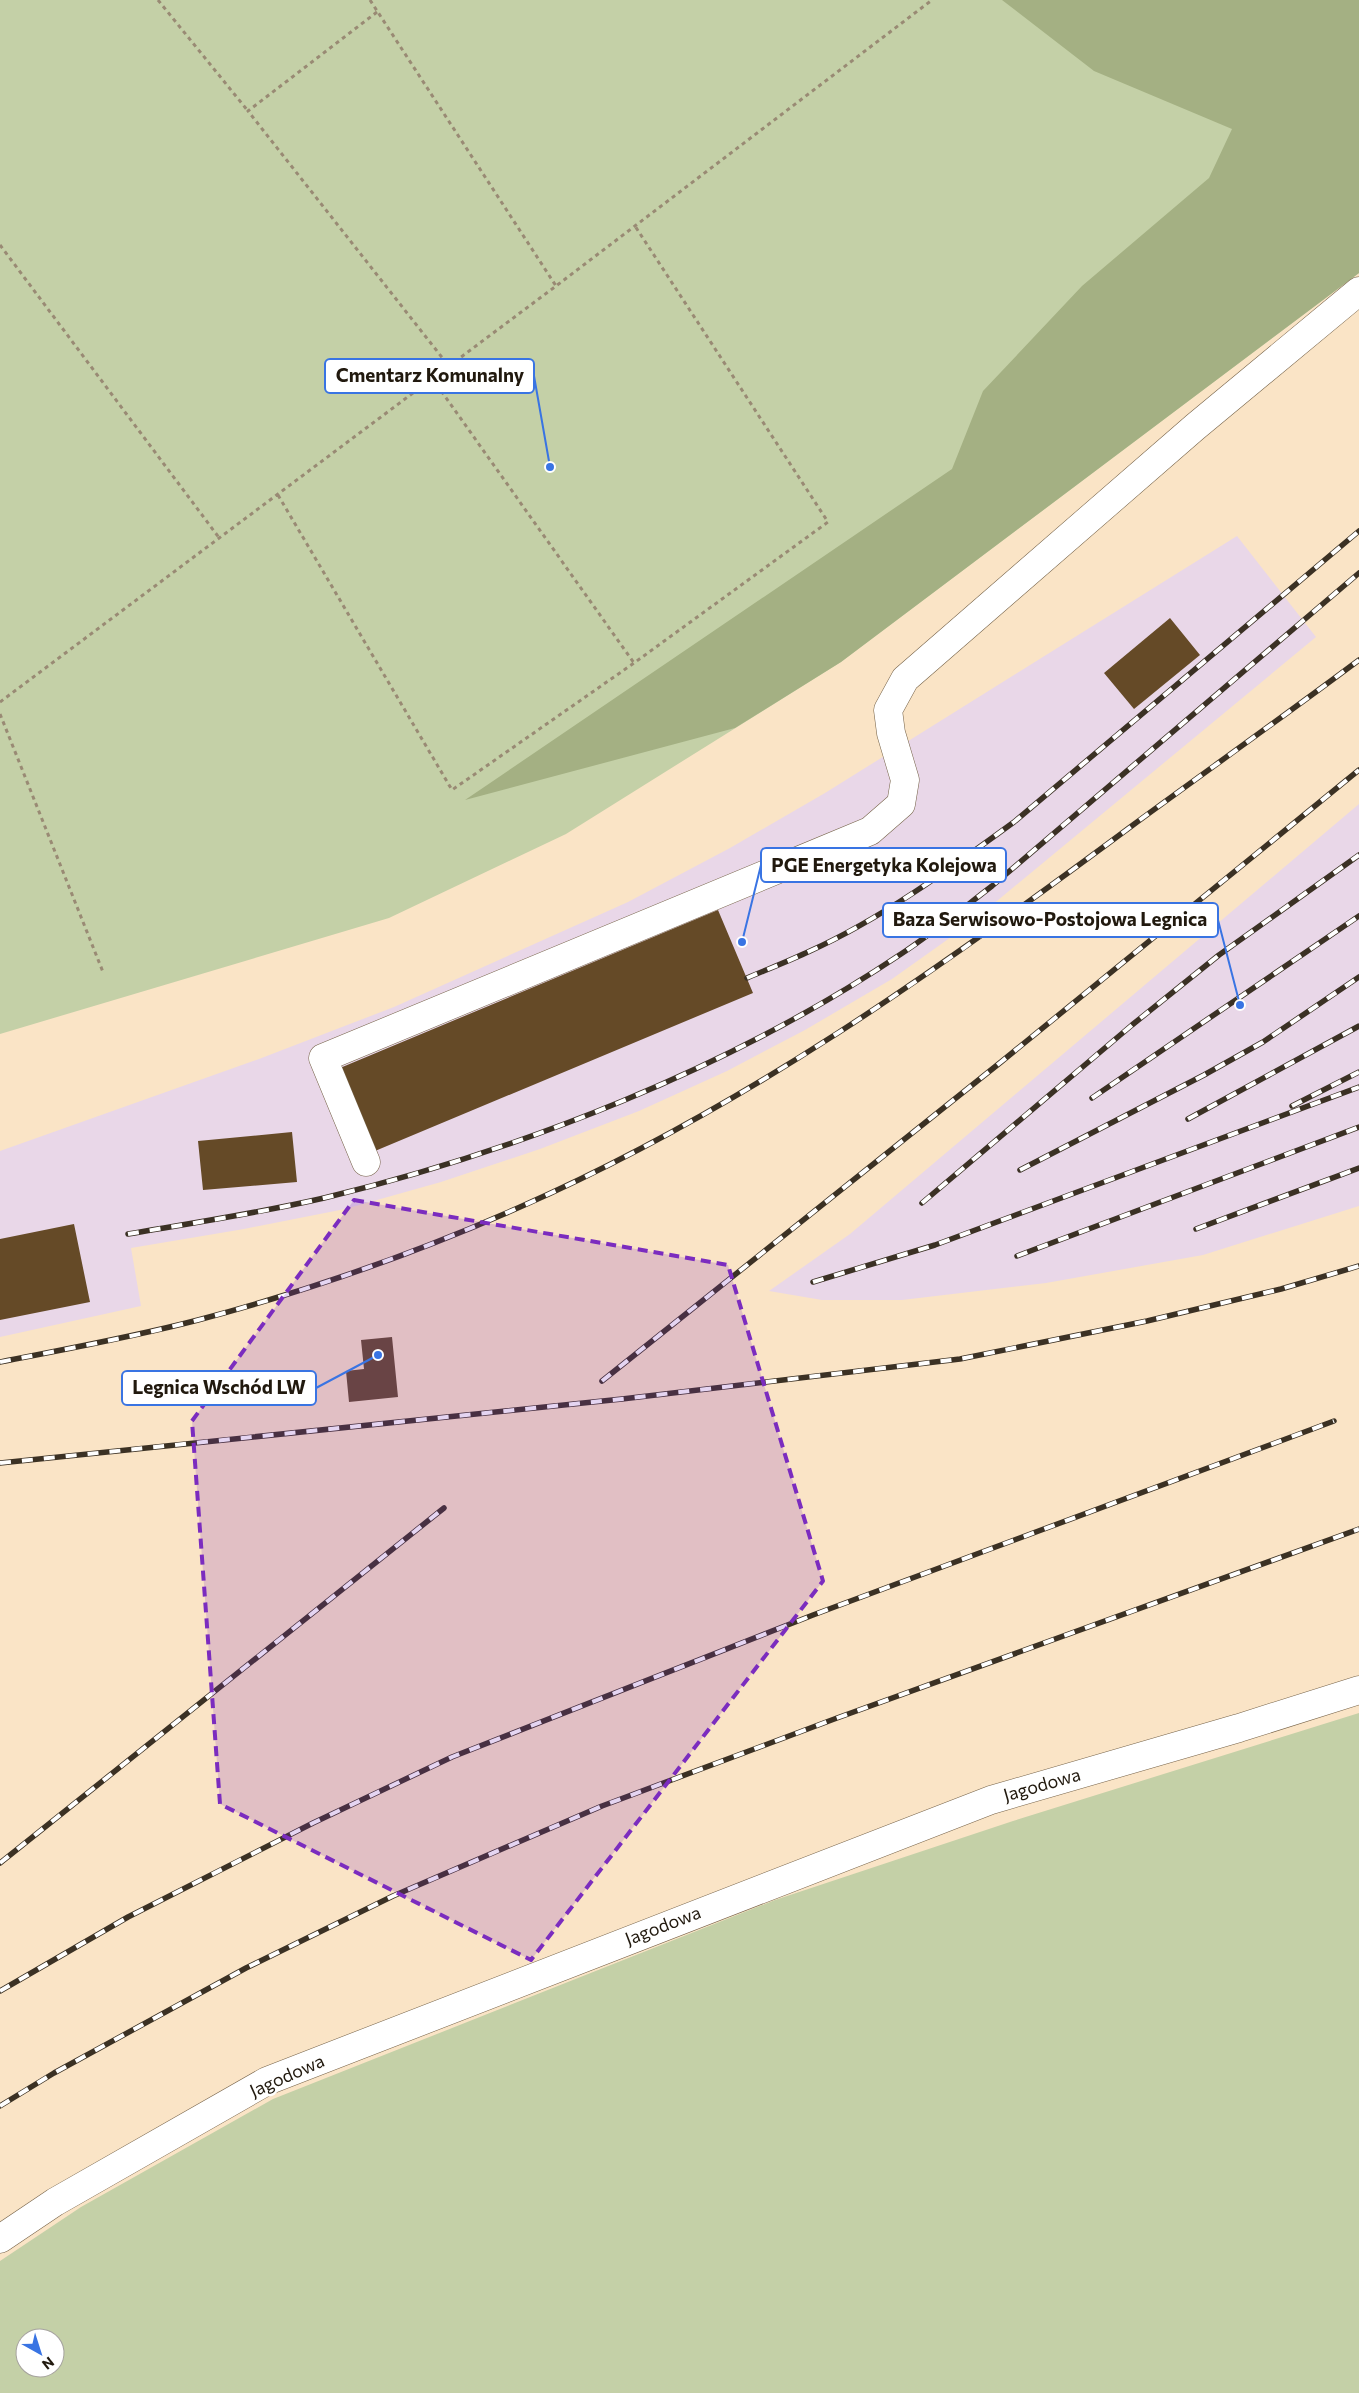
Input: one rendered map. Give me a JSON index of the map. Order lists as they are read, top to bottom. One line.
{"streets":{"street":["Jagodowa"]},"places":["Cmentarz Komunalny","PGE Energetyka Kolejowa","Baza Serwisowo-Postojowa Legnica","Legnica Wschód LW"],"north":"bottom right"}
